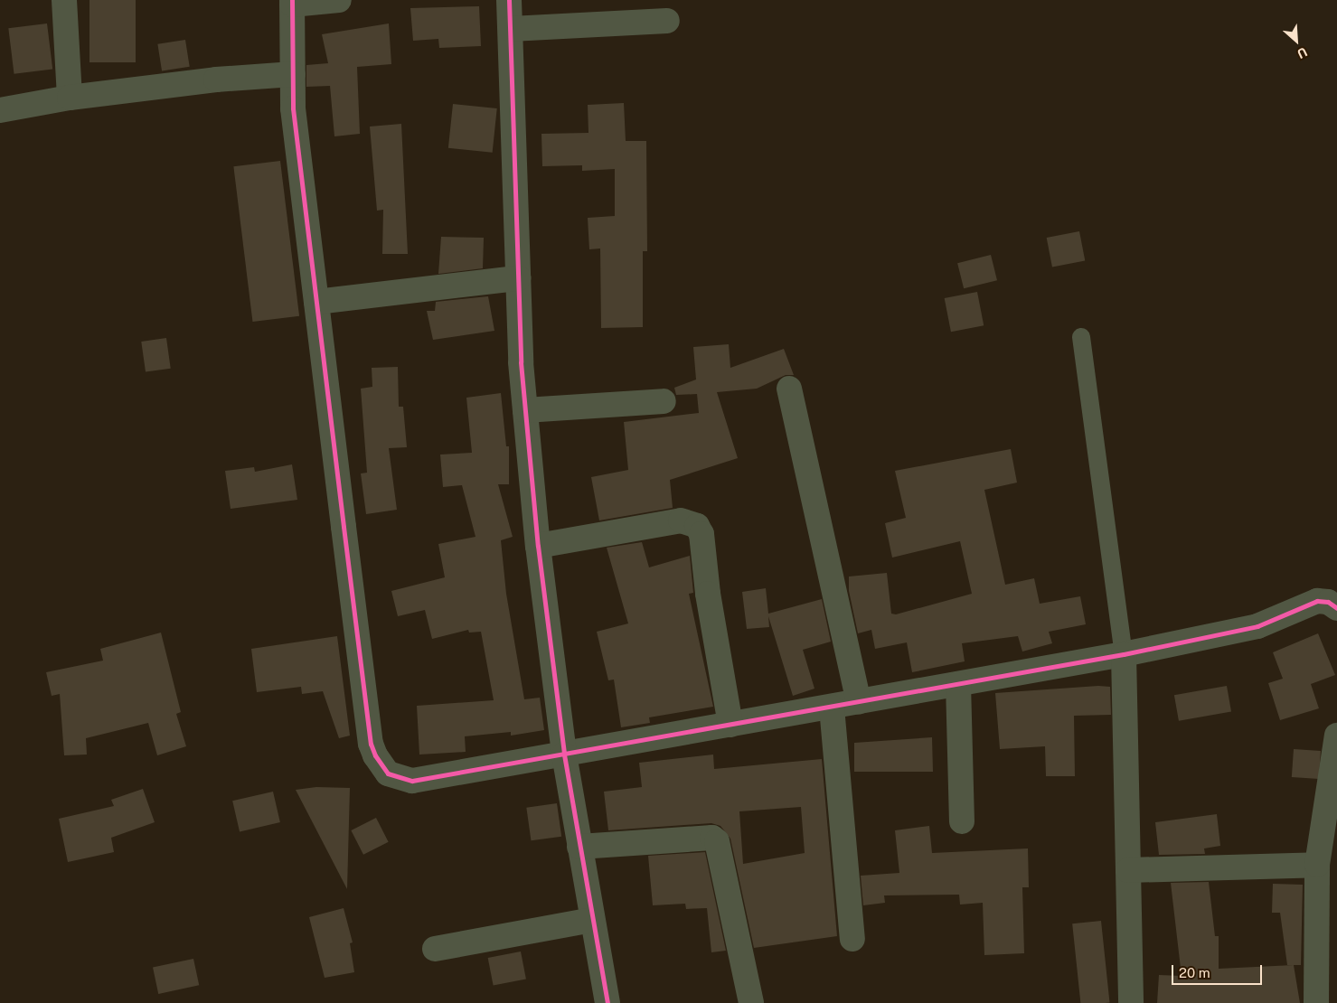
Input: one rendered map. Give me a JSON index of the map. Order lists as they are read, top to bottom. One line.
{"scale_bar":"20 m","north":"bottom right"}
